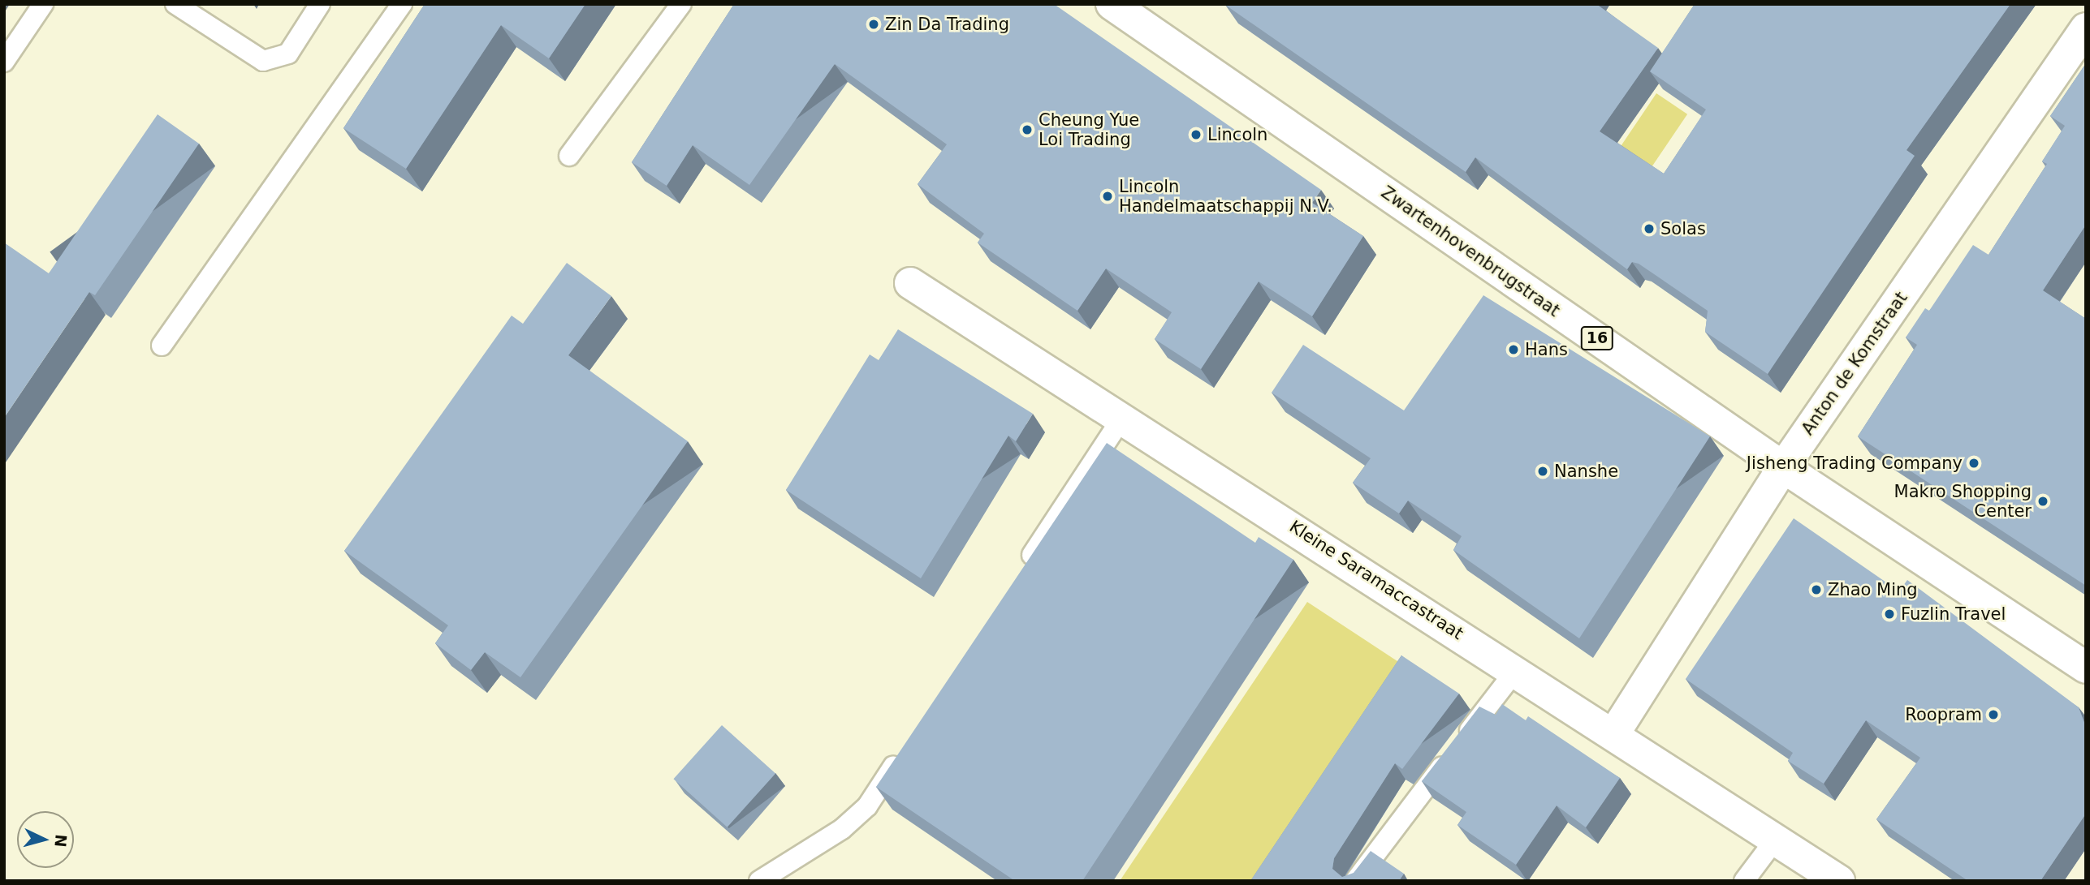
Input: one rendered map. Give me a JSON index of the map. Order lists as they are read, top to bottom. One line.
{"streets":{"street":["Zwartenhovenbrugstraat","16","Anton de Komstraat","Kleine Saramaccastraat"]},"crossings":[["Zwartenhovenbrugstraat","Anton de Komstraat"],["Anton de Komstraat","Kleine Saramaccastraat"]],"places":["Zin Da Trading","Cheung Yue Loi Trading","Lincoln","Lincoln Handelmaatschappij N.V.","Solas","Hans","Jisheng Trading Company","Nanshe","Makro Shopping Center","Zhao Ming","Fuzlin Travel","Roopram"],"north":"right"}
